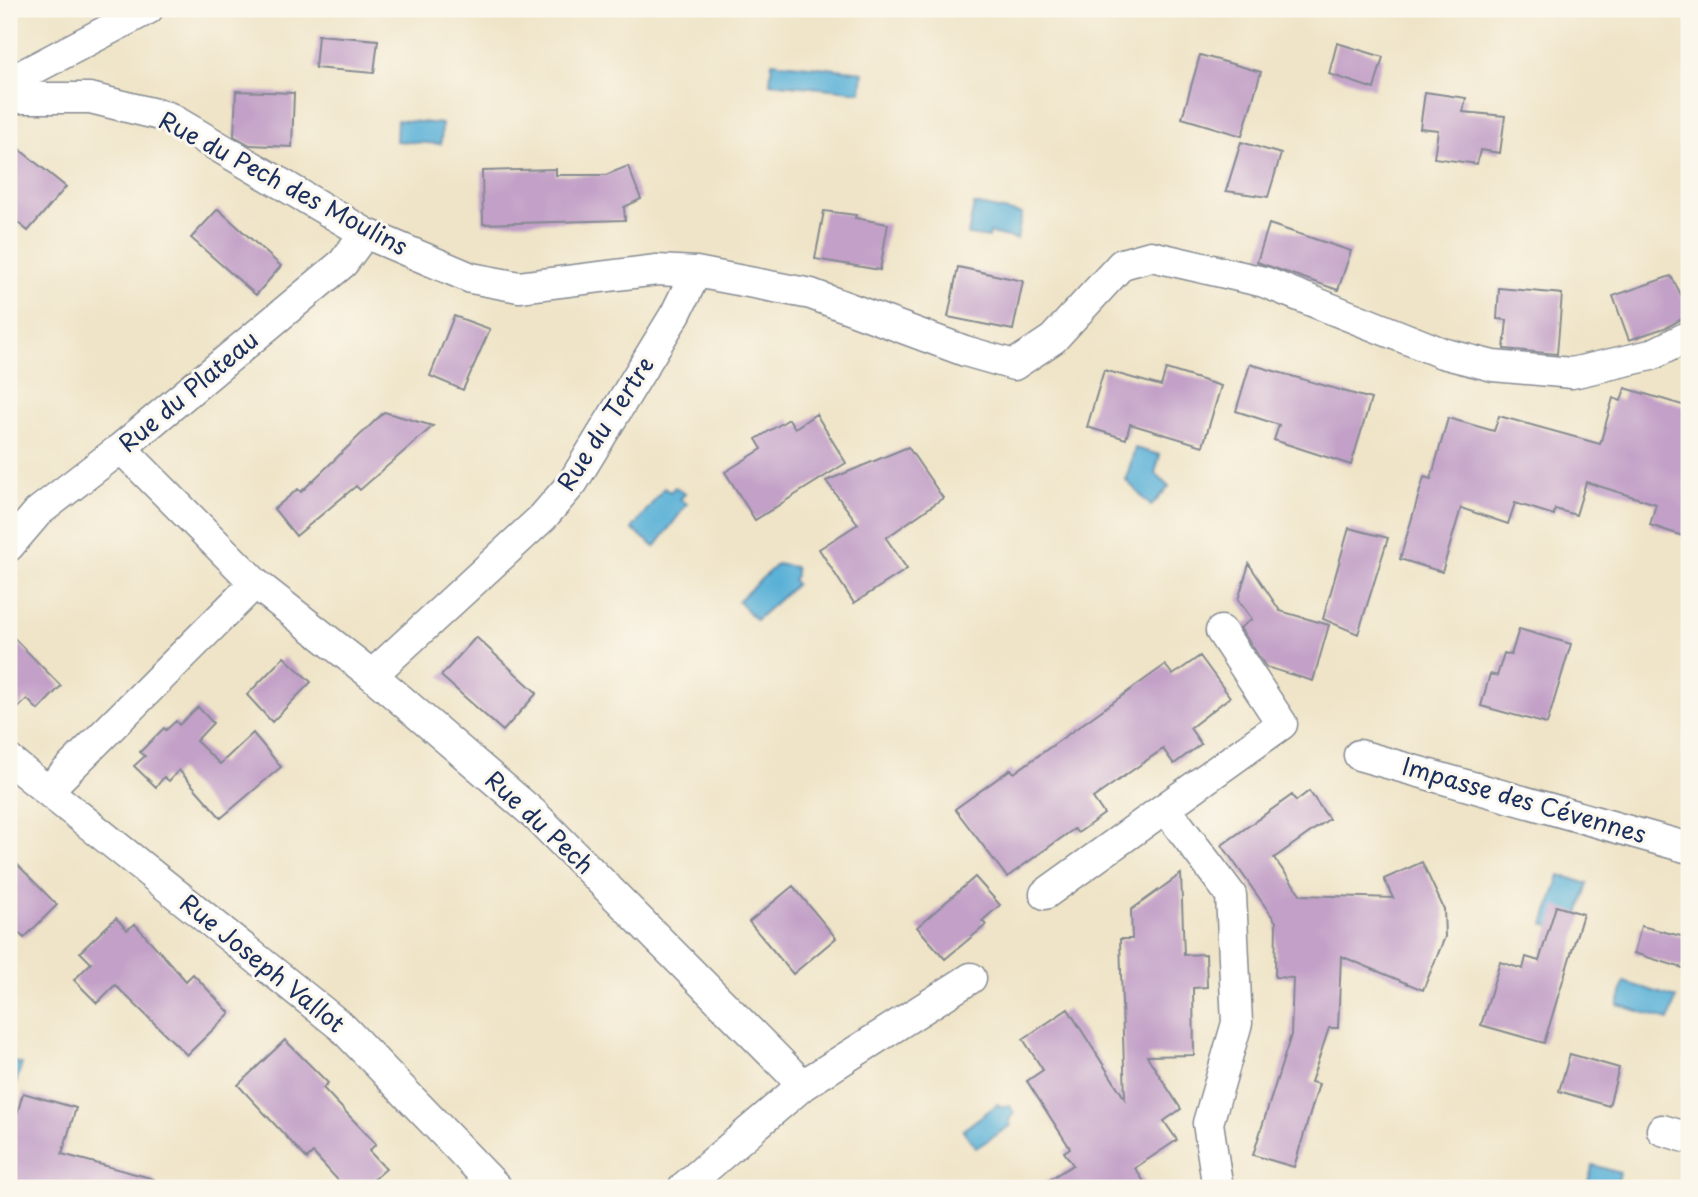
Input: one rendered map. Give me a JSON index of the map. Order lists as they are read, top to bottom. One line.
{"streets":{"street":["Rue du Pech des Moulins","Rue du Plateau","Rue du Tertre","Impasse des Cévennes","Rue du Pech","Rue Joseph Vallot"]},"crossings":[["Rue du Pech des Moulins","Rue du Plateau"],["Rue du Pech des Moulins","Rue du Tertre"],["Rue du Plateau","Rue du Pech"],["Rue du Tertre","Rue du Pech"]]}
